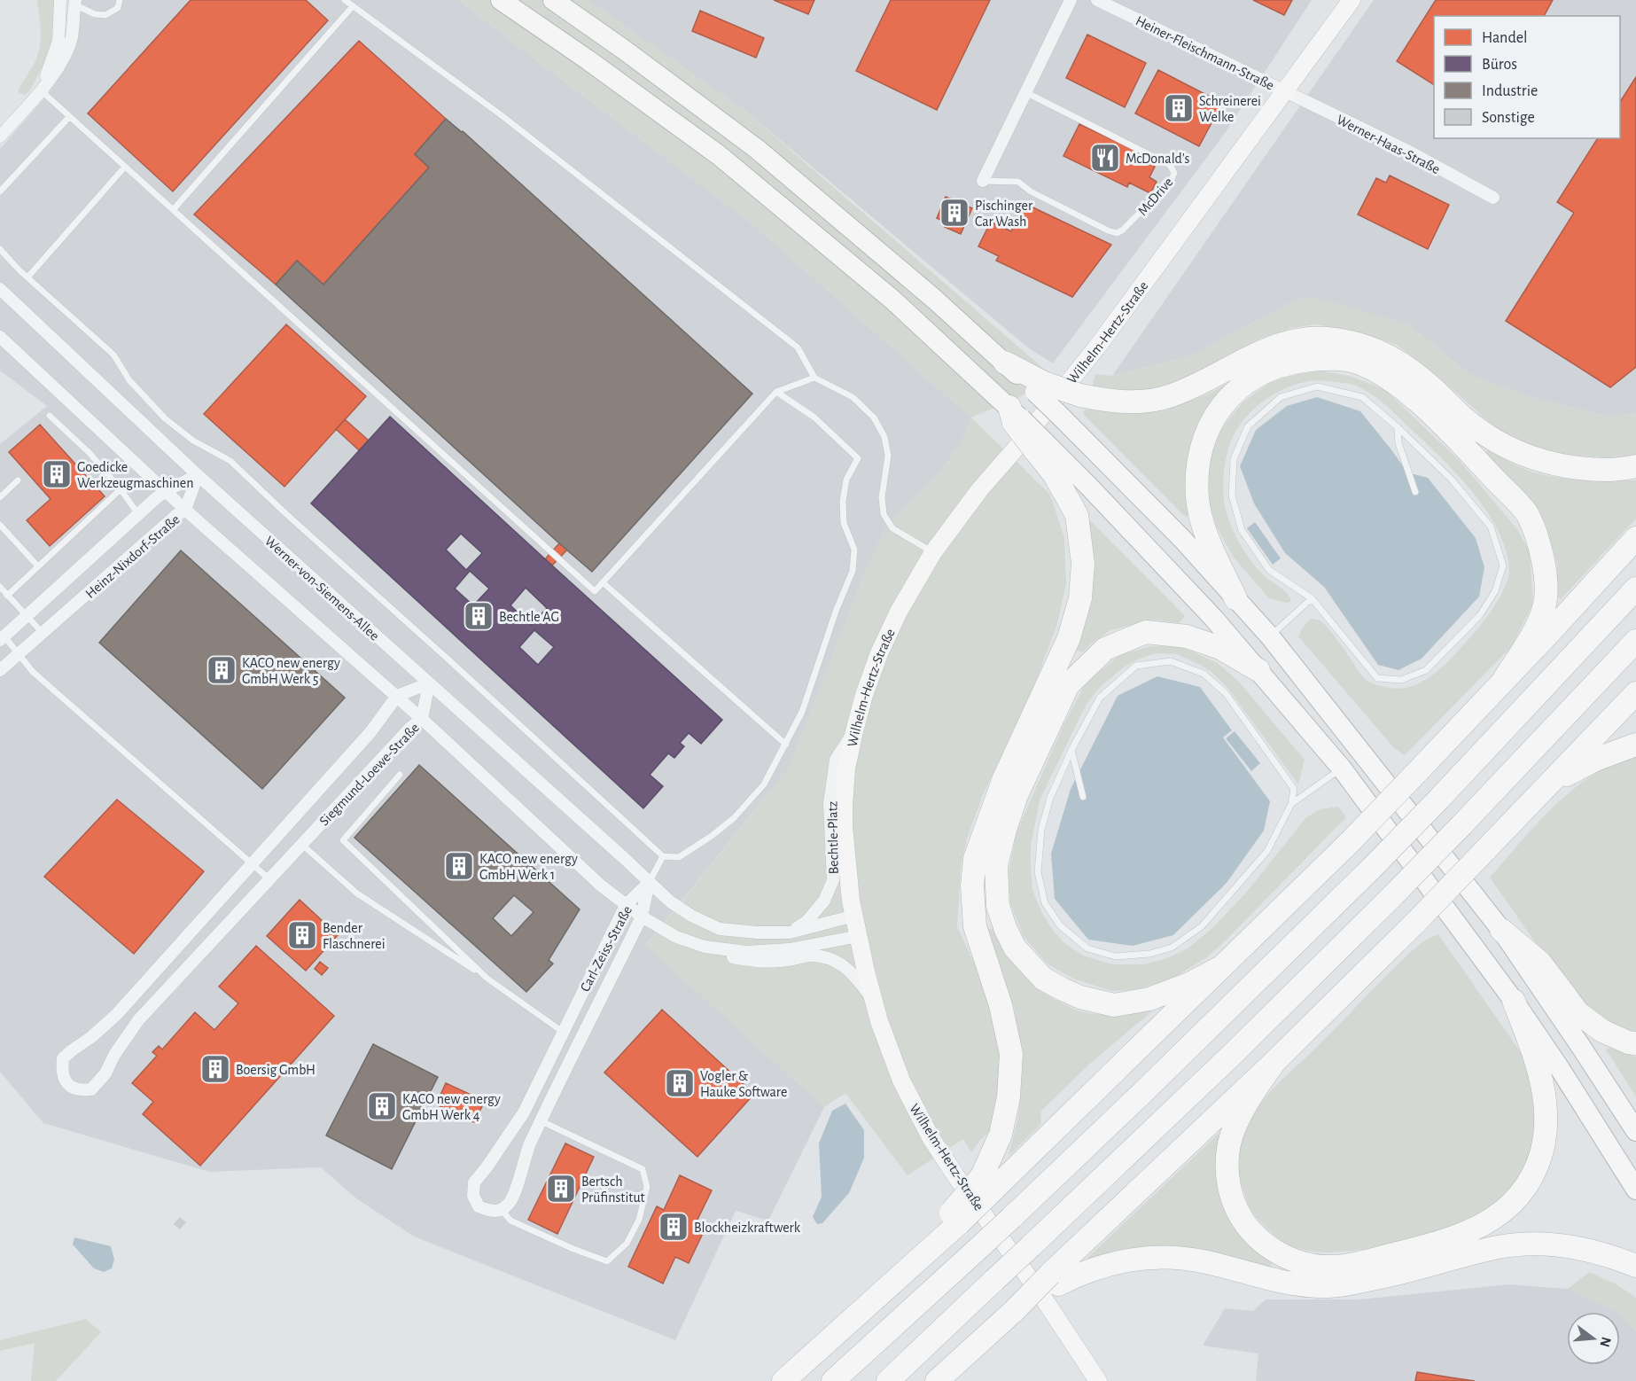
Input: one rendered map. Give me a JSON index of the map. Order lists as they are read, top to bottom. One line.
{"streets":{"main road":["Wilhelm-Hertz-Straße"],"street":["Heiner-Fleischmann-Straße","Werner-Haas-Straße","Heinz-Nixdorf-Straße","Werner-von-Siemens-Allee","Siegmund-Loewe-Straße","Bechtle-Platz","Carl-Zeiss-Straße"],"lane":["McDrive"]},"crossings":[["Heiner-Fleischmann-Straße","Werner-Haas-Straße"],["Heiner-Fleischmann-Straße","Wilhelm-Hertz-Straße"],["Werner-Haas-Straße","Wilhelm-Hertz-Straße"],["Wilhelm-Hertz-Straße","Bechtle-Platz"],["Heinz-Nixdorf-Straße","Werner-von-Siemens-Allee"],["Werner-von-Siemens-Allee","Siegmund-Loewe-Straße"],["Werner-von-Siemens-Allee","Carl-Zeiss-Straße"]],"places":{"building":["Schreinerei Welke","Pischinger Car Wash","Goedicke Werkzeugmaschinen","Bechtle AG","KACO new energy GmbH Werk 5","KACO new energy GmbH Werk 1","Bender Flaschnerei","Boersig GmbH","Vogler & Hauke Software","KACO new energy GmbH Werk 4","Bertsch Prüfinstitut","Blockheizkraftwerk"],"restaurant":["McDonald's"]},"legend":["Handel","Büros","Industrie","Sonstige"],"north":"right"}
